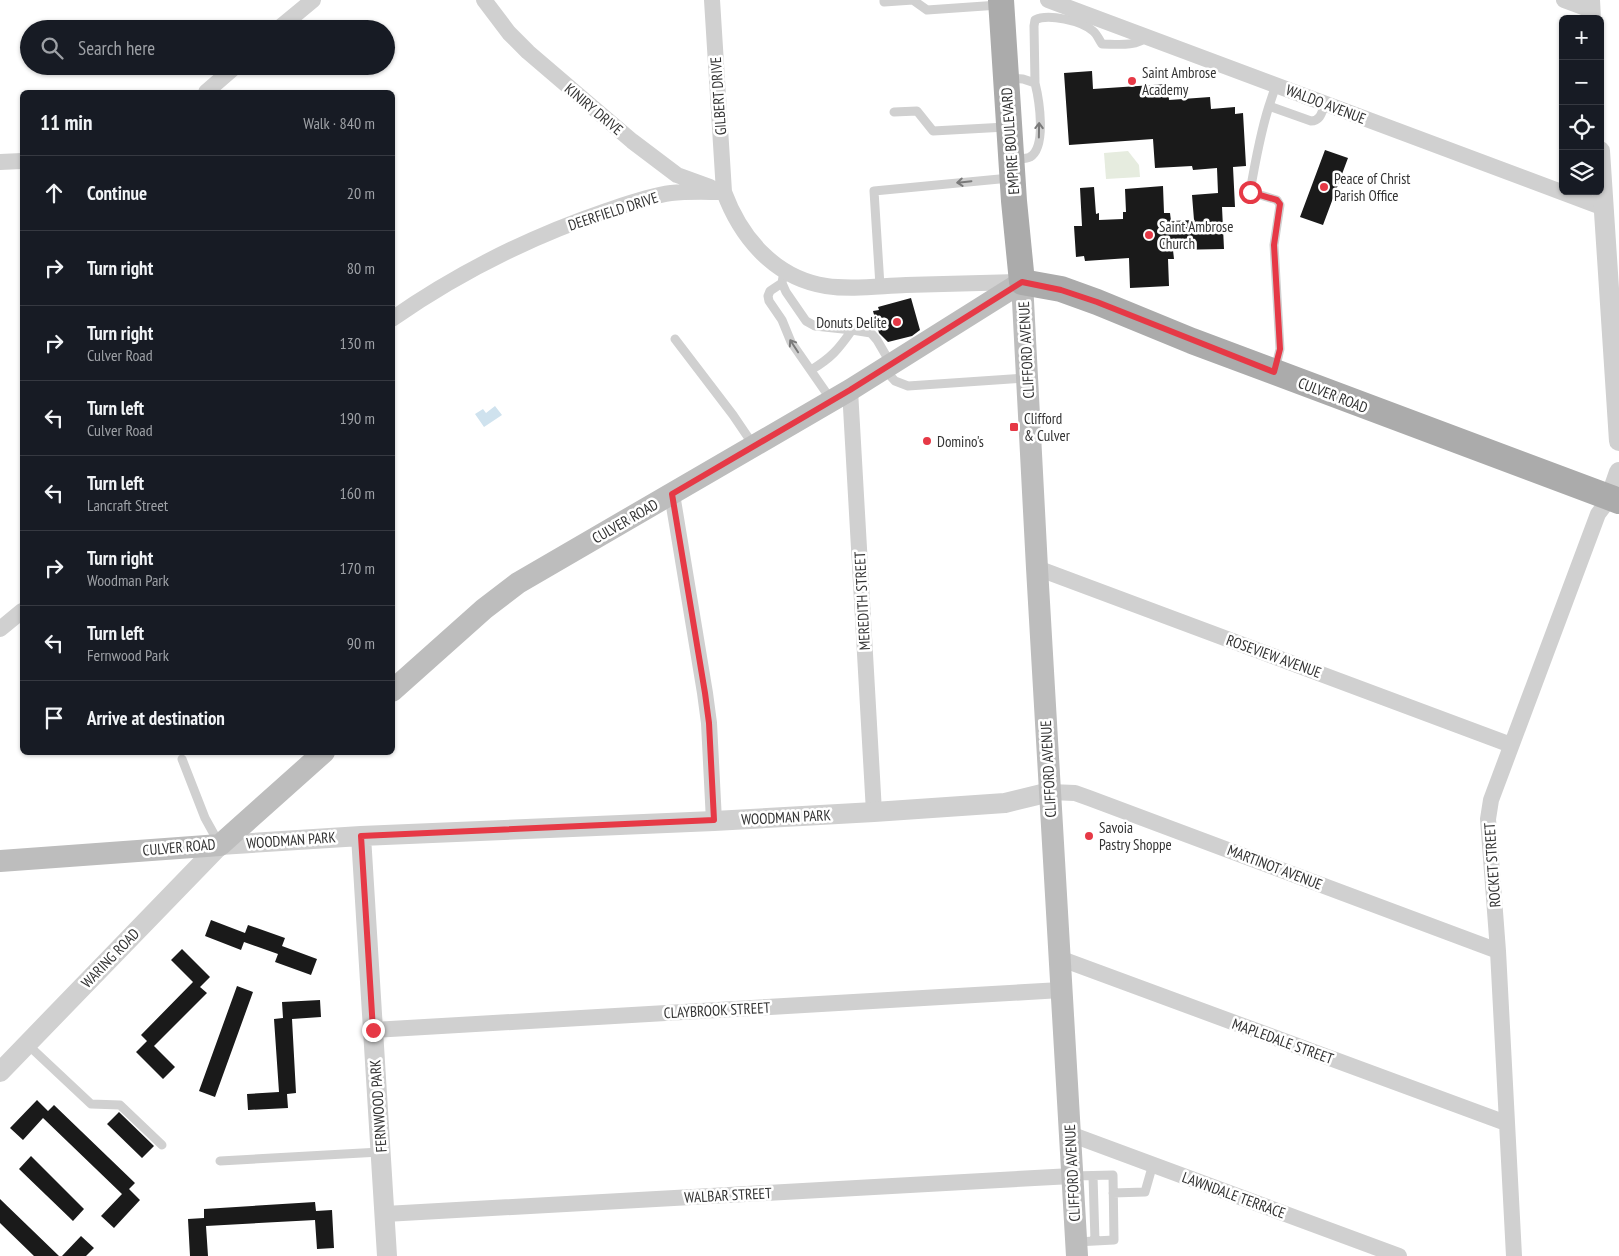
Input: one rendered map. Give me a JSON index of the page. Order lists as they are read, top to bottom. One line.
{"streets":{"main road":["EMPIRE BOULEVARD","CLIFFORD AVENUE","CULVER ROAD"],"street":["GILBERT DRIVE","WALDO AVENUE","KINIRY DRIVE","DEERFIELD DRIVE","MEREDITH STREET","ROSEVIEW AVENUE","WOODMAN PARK","ROCKET STREET","MARTINOT AVENUE","WARING ROAD","CLAYBROOK STREET","MAPLEDALE STREET","FERNWOOD PARK","WALBAR STREET","LAWNDALE TERRACE"]},"crossings":[["GILBERT DRIVE","KINIRY DRIVE"],["GILBERT DRIVE","DEERFIELD DRIVE"],["KINIRY DRIVE","DEERFIELD DRIVE"],["EMPIRE BOULEVARD","CLIFFORD AVENUE"],["EMPIRE BOULEVARD","CULVER ROAD"],["CLIFFORD AVENUE","CULVER ROAD"],["CLIFFORD AVENUE","ROSEVIEW AVENUE"],["CLIFFORD AVENUE","WOODMAN PARK"],["CLIFFORD AVENUE","MARTINOT AVENUE"],["CLIFFORD AVENUE","CLAYBROOK STREET"],["CLIFFORD AVENUE","MAPLEDALE STREET"],["CLIFFORD AVENUE","WALBAR STREET"],["CLIFFORD AVENUE","LAWNDALE TERRACE"],["CULVER ROAD","MEREDITH STREET"],["CULVER ROAD","WOODMAN PARK"],["CULVER ROAD","ROCKET STREET"],["CULVER ROAD","WARING ROAD"],["MEREDITH STREET","WOODMAN PARK"],["ROSEVIEW AVENUE","ROCKET STREET"],["WOODMAN PARK","MARTINOT AVENUE"],["WOODMAN PARK","WARING ROAD"],["WOODMAN PARK","FERNWOOD PARK"],["ROCKET STREET","MARTINOT AVENUE"],["ROCKET STREET","MAPLEDALE STREET"],["CLAYBROOK STREET","FERNWOOD PARK"],["FERNWOOD PARK","WALBAR STREET"]],"places":{"other":["Saint Ambrose Academy","Peace of Christ Parish Office","Saint Ambrose Church","Donuts Delite","Domino's","Savoia Pastry Shoppe"],"transit":["Clifford & Culver"]},"page":{"map_buttons":["+","−"],"search":"Search here","heading":["11 min","Walk · 840 m"],"list":[["Continue","20 m"],["Turn right","80 m"],["Turn right","Culver Road","130 m"],["Turn left","Culver Road","190 m"],["Turn left","Lancraft Street","160 m"],["Turn right","Woodman Park","170 m"],["Turn left","Fernwood Park","90 m"],"Arrive at destination"]}}
